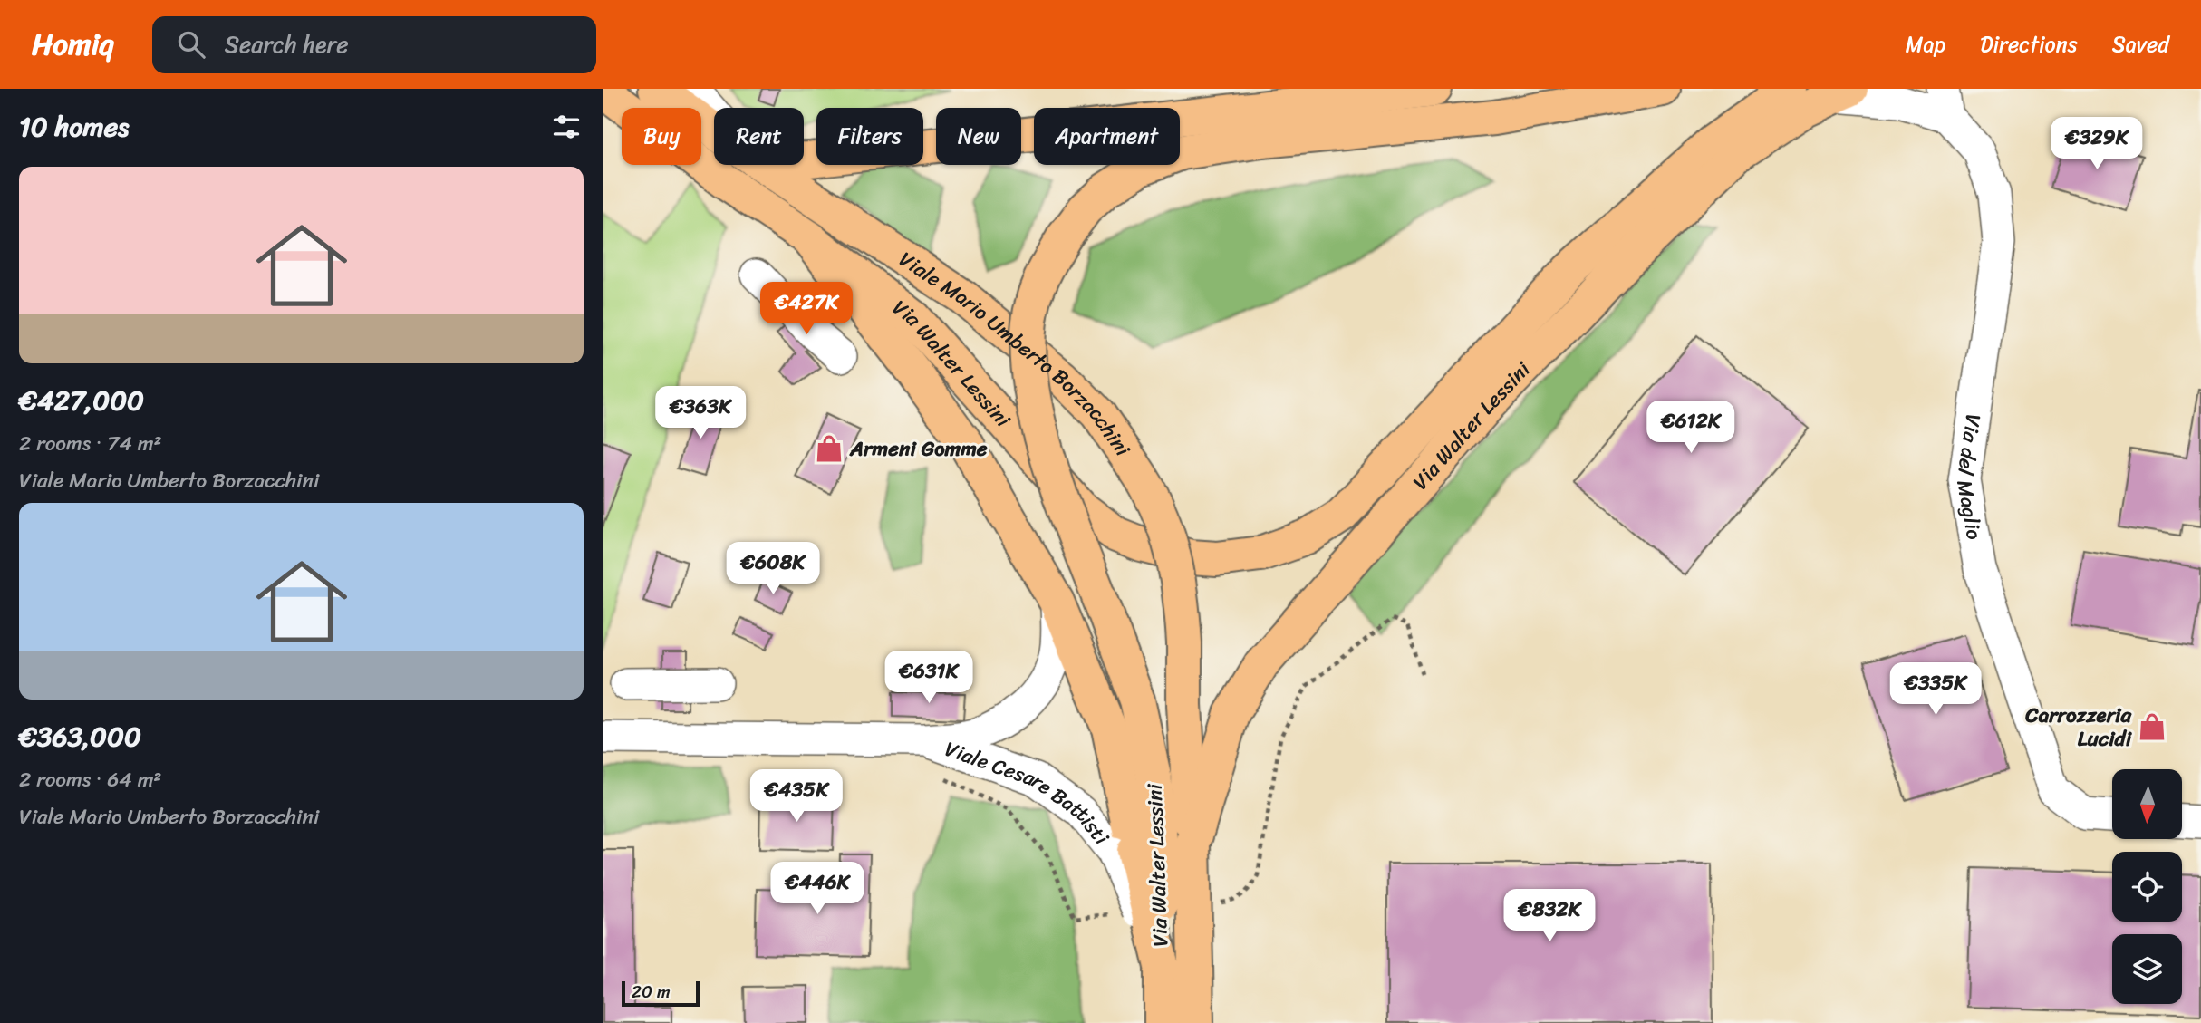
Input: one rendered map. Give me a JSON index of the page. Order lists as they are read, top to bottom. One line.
{"streets":{"main road":["Viale Mario Umberto Borzacchini","Via Walter Lessini"],"street":["Via del Maglio","Viale Cesare Battisti"]},"crossings":[["Viale Mario Umberto Borzacchini","Via Walter Lessini"],["Viale Mario Umberto Borzacchini","Viale Cesare Battisti"],["Via Walter Lessini","Viale Cesare Battisti"]],"places":{"shop":["Armeni Gomme","Carrozzeria Lucidi"]},"scale_bar":"20 m","north":"bottom","page":{"header":"Homiq","search":"Search here","nav":["Map","Directions","Saved"],"heading":"10 homes","chip":["Buy","Rent","Filters","New","Apartment"],"price":["€329K","€427K","€363K","€612K","€608K","€631K","€335K","€435K","€446K","€832K"],"list":[{"name":"€427,000","note":"2 rooms · 74 m² · Viale Mario Umberto Borzacchini"},{"name":"€363,000","note":"2 rooms · 64 m² · Viale Mario Umberto Borzacchini"}],"scale":"20 m"}}
